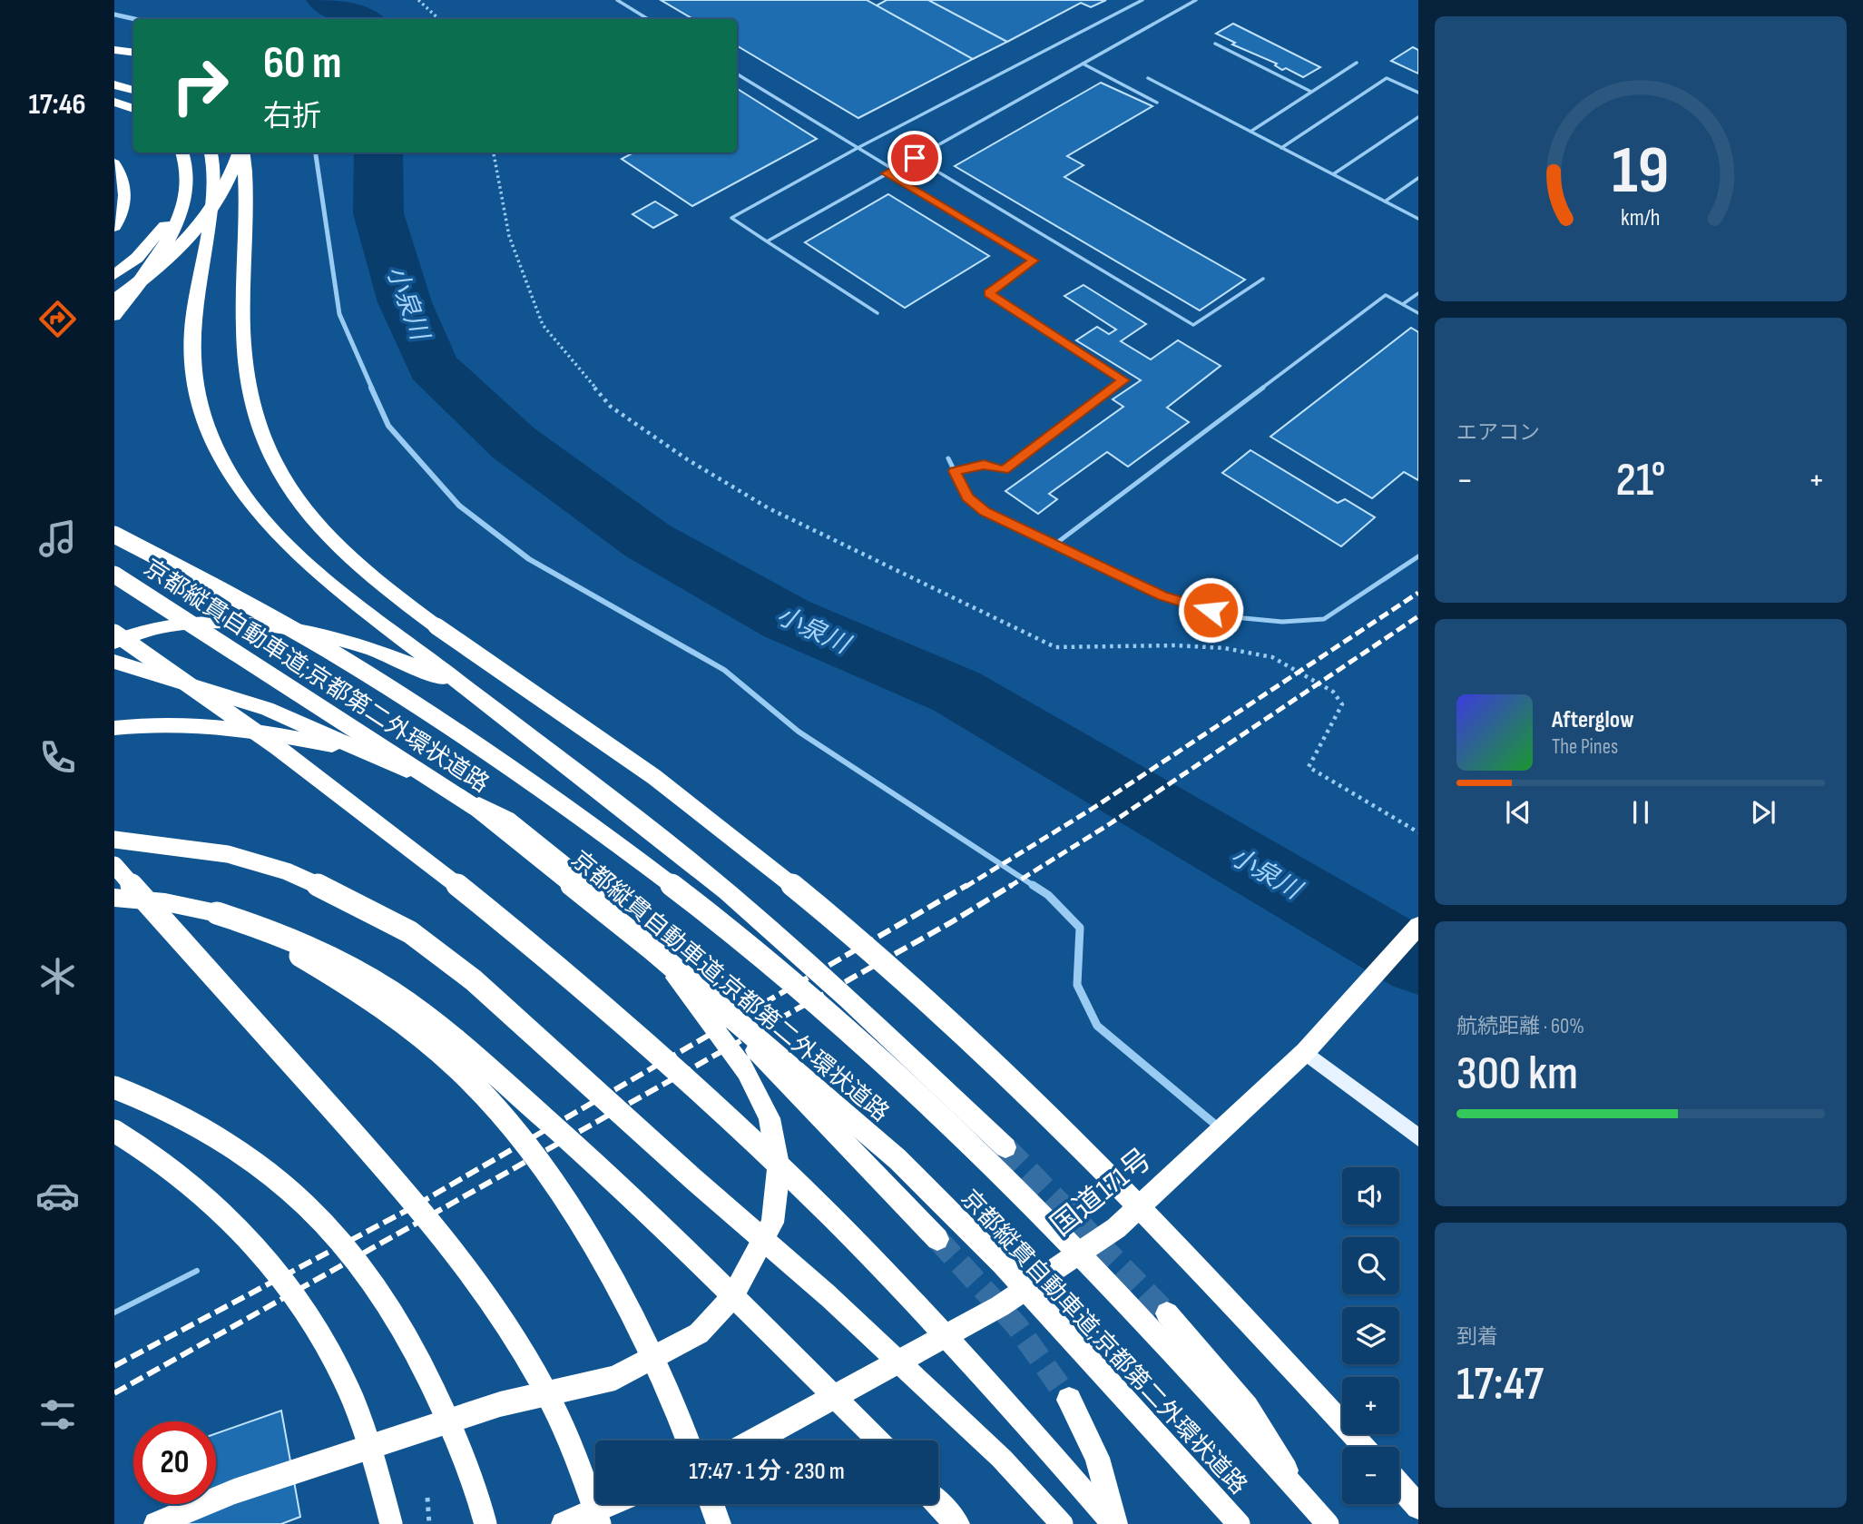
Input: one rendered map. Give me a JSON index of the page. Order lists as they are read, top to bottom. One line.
{"streets":{"highway":["京都縦貫自動車道;京都第二外環状道路","国道171号"]},"water":["小泉川"],"page":{"tabs":"17:46","turn":["60 m","右折"],"tile":["エアコン",["航続距離 · 60%","300 km"],["到着","17:47"]],"heat":["−","21°","+"],"song":["Afterglow","The Pines"],"map_buttons":["+","−"],"limit":"20","trip":"17:47 · 1 分 · 230 m","gauge":["19","km/h"]}}
